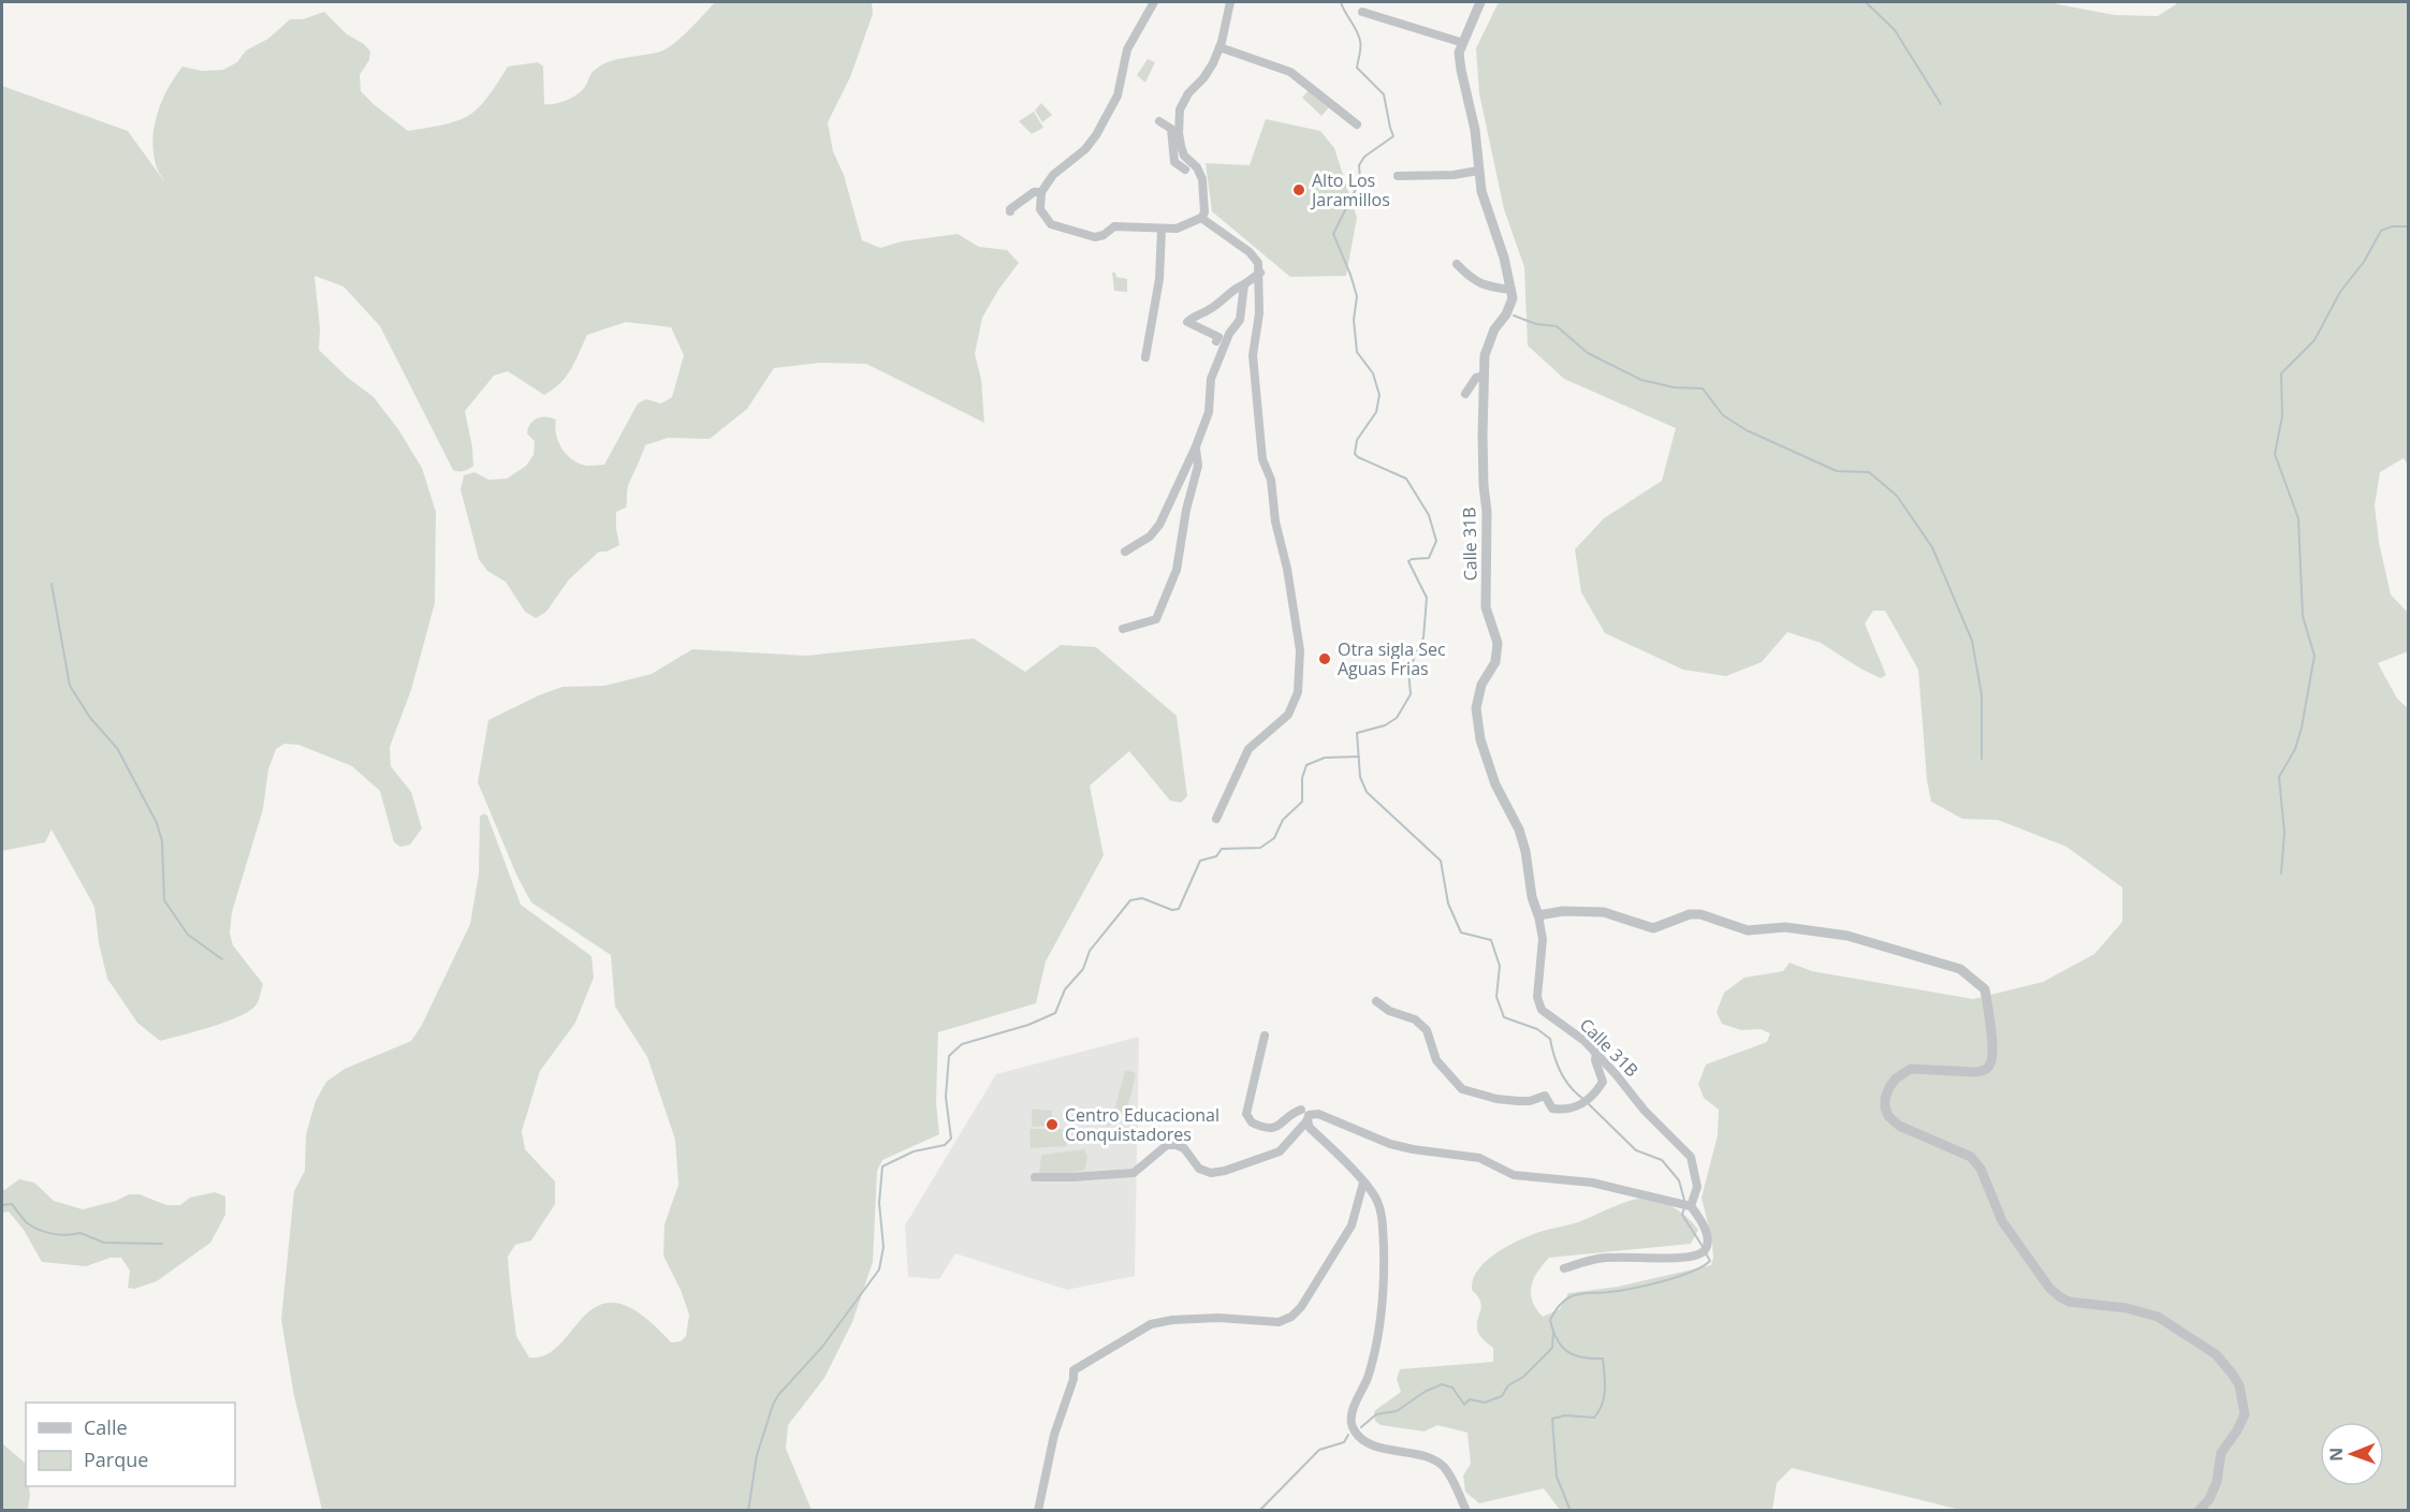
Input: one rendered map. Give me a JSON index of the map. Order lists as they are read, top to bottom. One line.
{"streets":{"street":["Calle 31B"]},"places":["Alto Los Jaramillos","Otra sigla Sec Aguas Frias","Centro Educacional Conquistadores"],"legend":["Calle","Parque"],"north":"left"}
